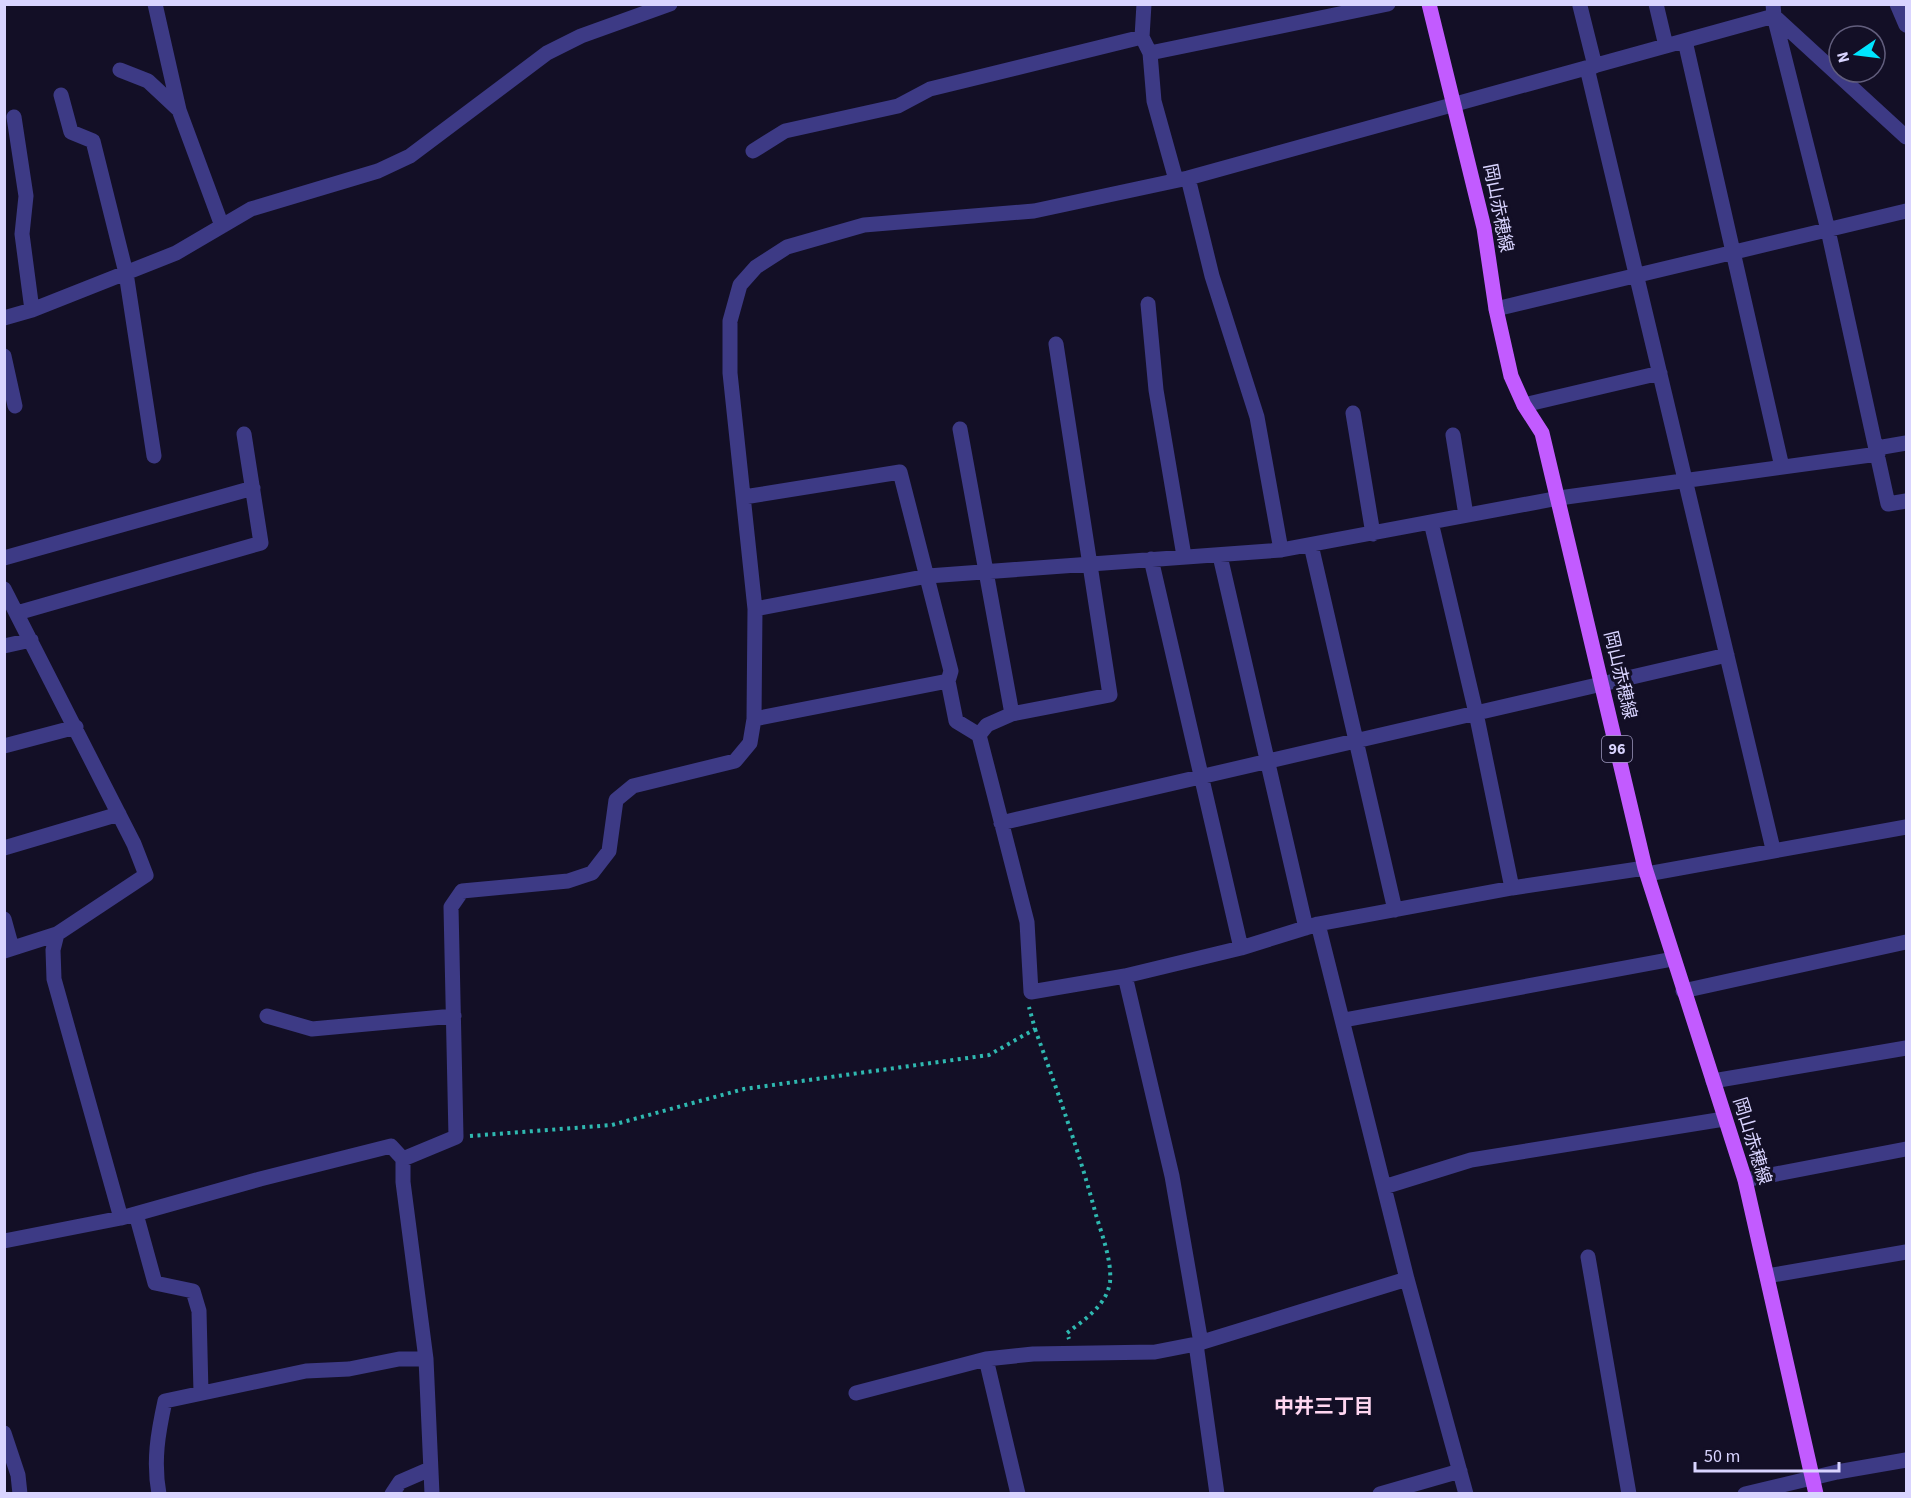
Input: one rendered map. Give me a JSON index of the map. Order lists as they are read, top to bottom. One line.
{"streets":{"main road":["岡山赤穂線","96"]},"districts":["中井三丁目"],"scale_bar":"50 m","north":"left"}
